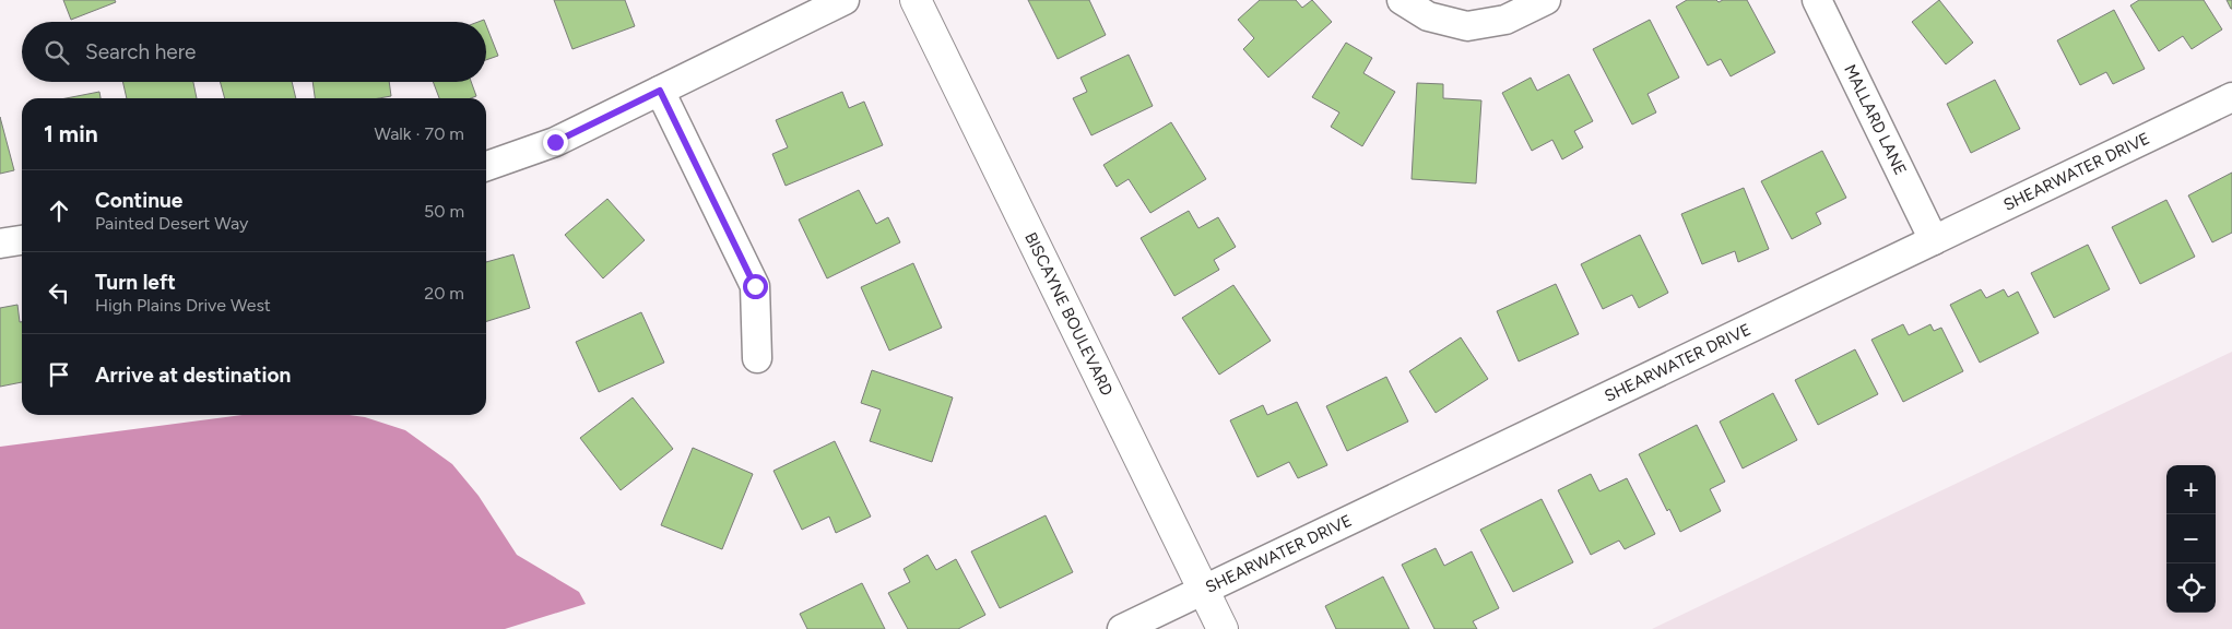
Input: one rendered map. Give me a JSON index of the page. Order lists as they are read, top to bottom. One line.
{"streets":{"street":["MALLARD LANE","SHEARWATER DRIVE","BISCAYNE BOULEVARD"]},"crossings":[["MALLARD LANE","SHEARWATER DRIVE"],["SHEARWATER DRIVE","BISCAYNE BOULEVARD"]],"page":{"search":"Search here","heading":["1 min","Walk · 70 m"],"list":[["Continue","Painted Desert Way","50 m"],["Turn left","High Plains Drive West","20 m"],"Arrive at destination"],"map_buttons":["+","−"]}}
